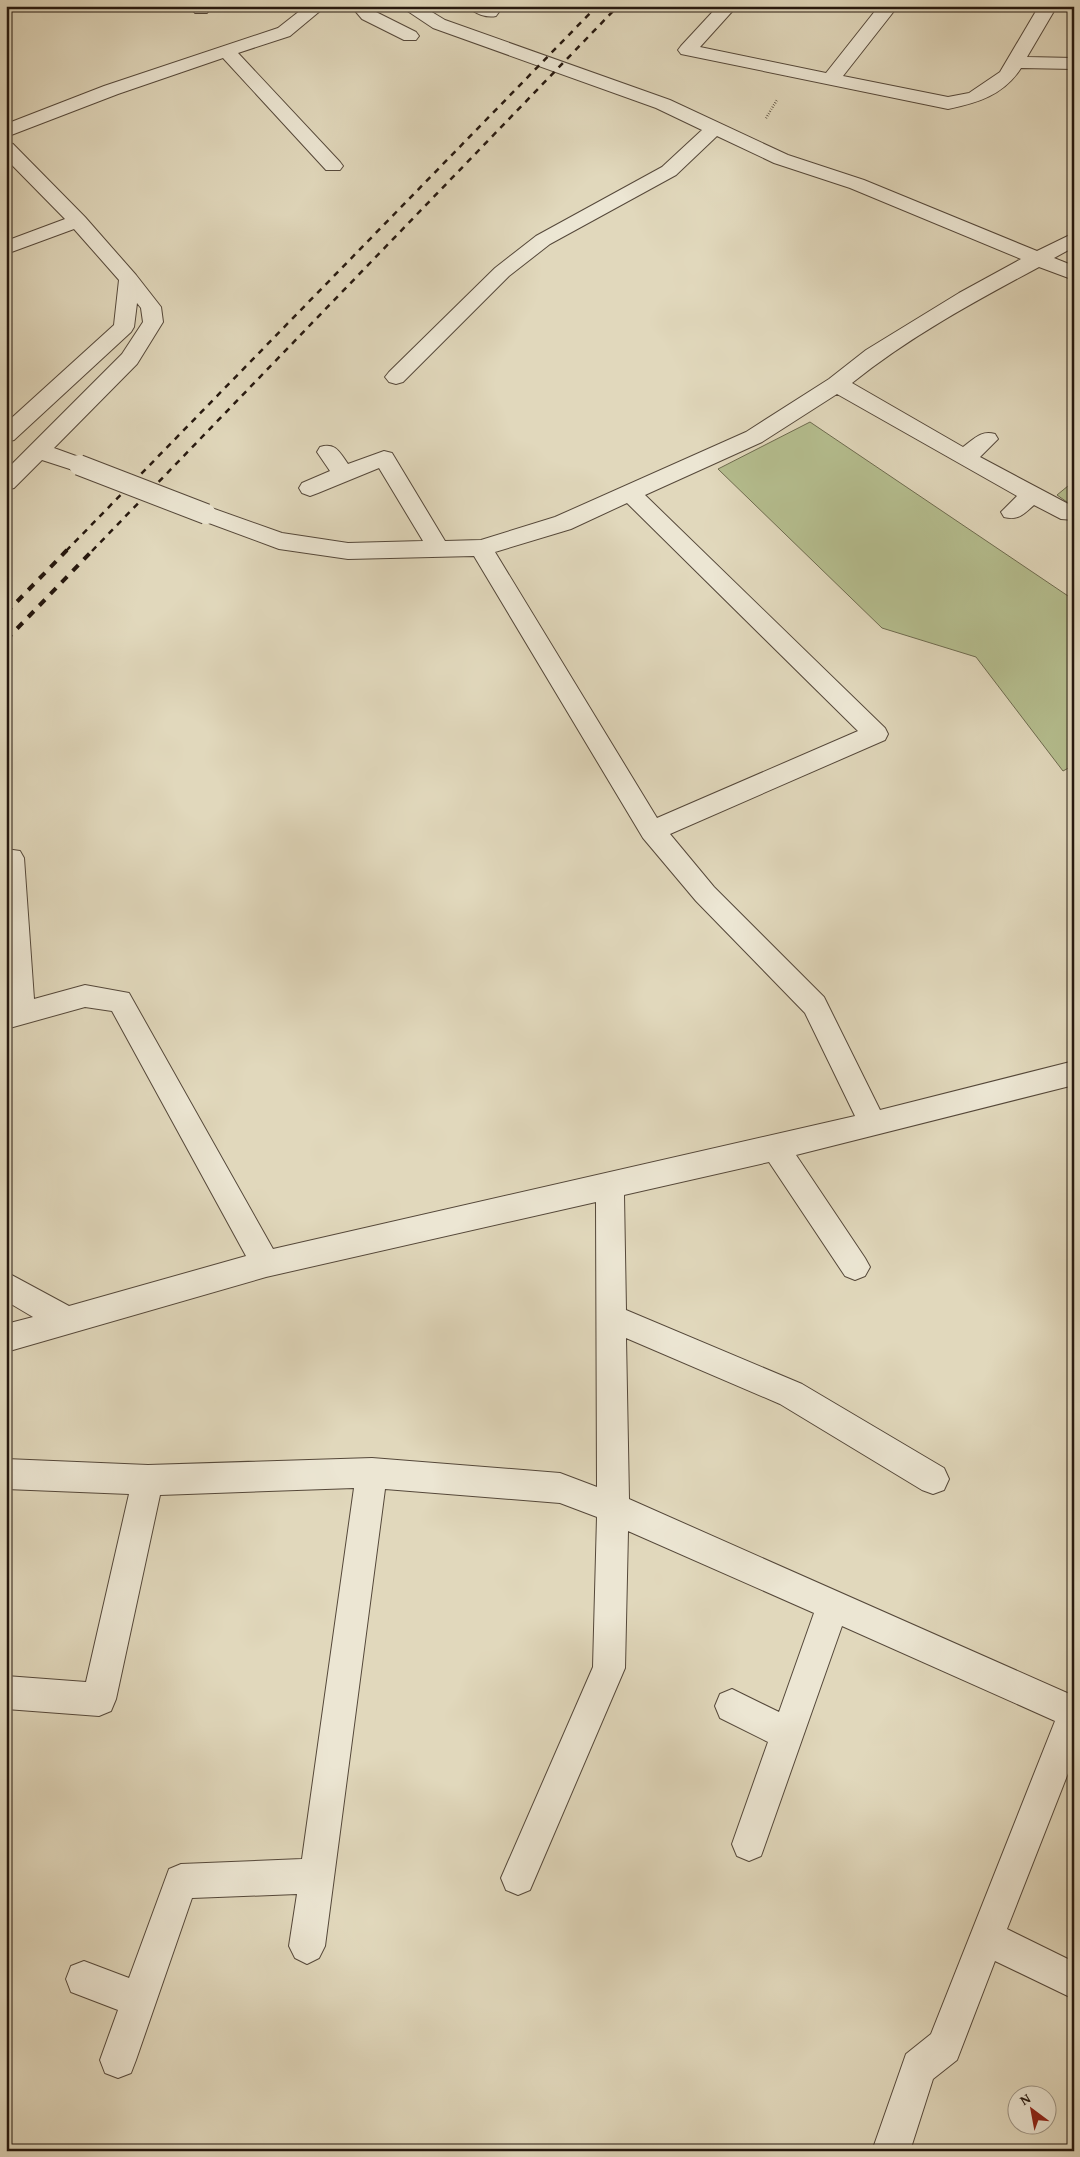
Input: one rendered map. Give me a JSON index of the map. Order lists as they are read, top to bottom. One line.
{"north":"top left"}
